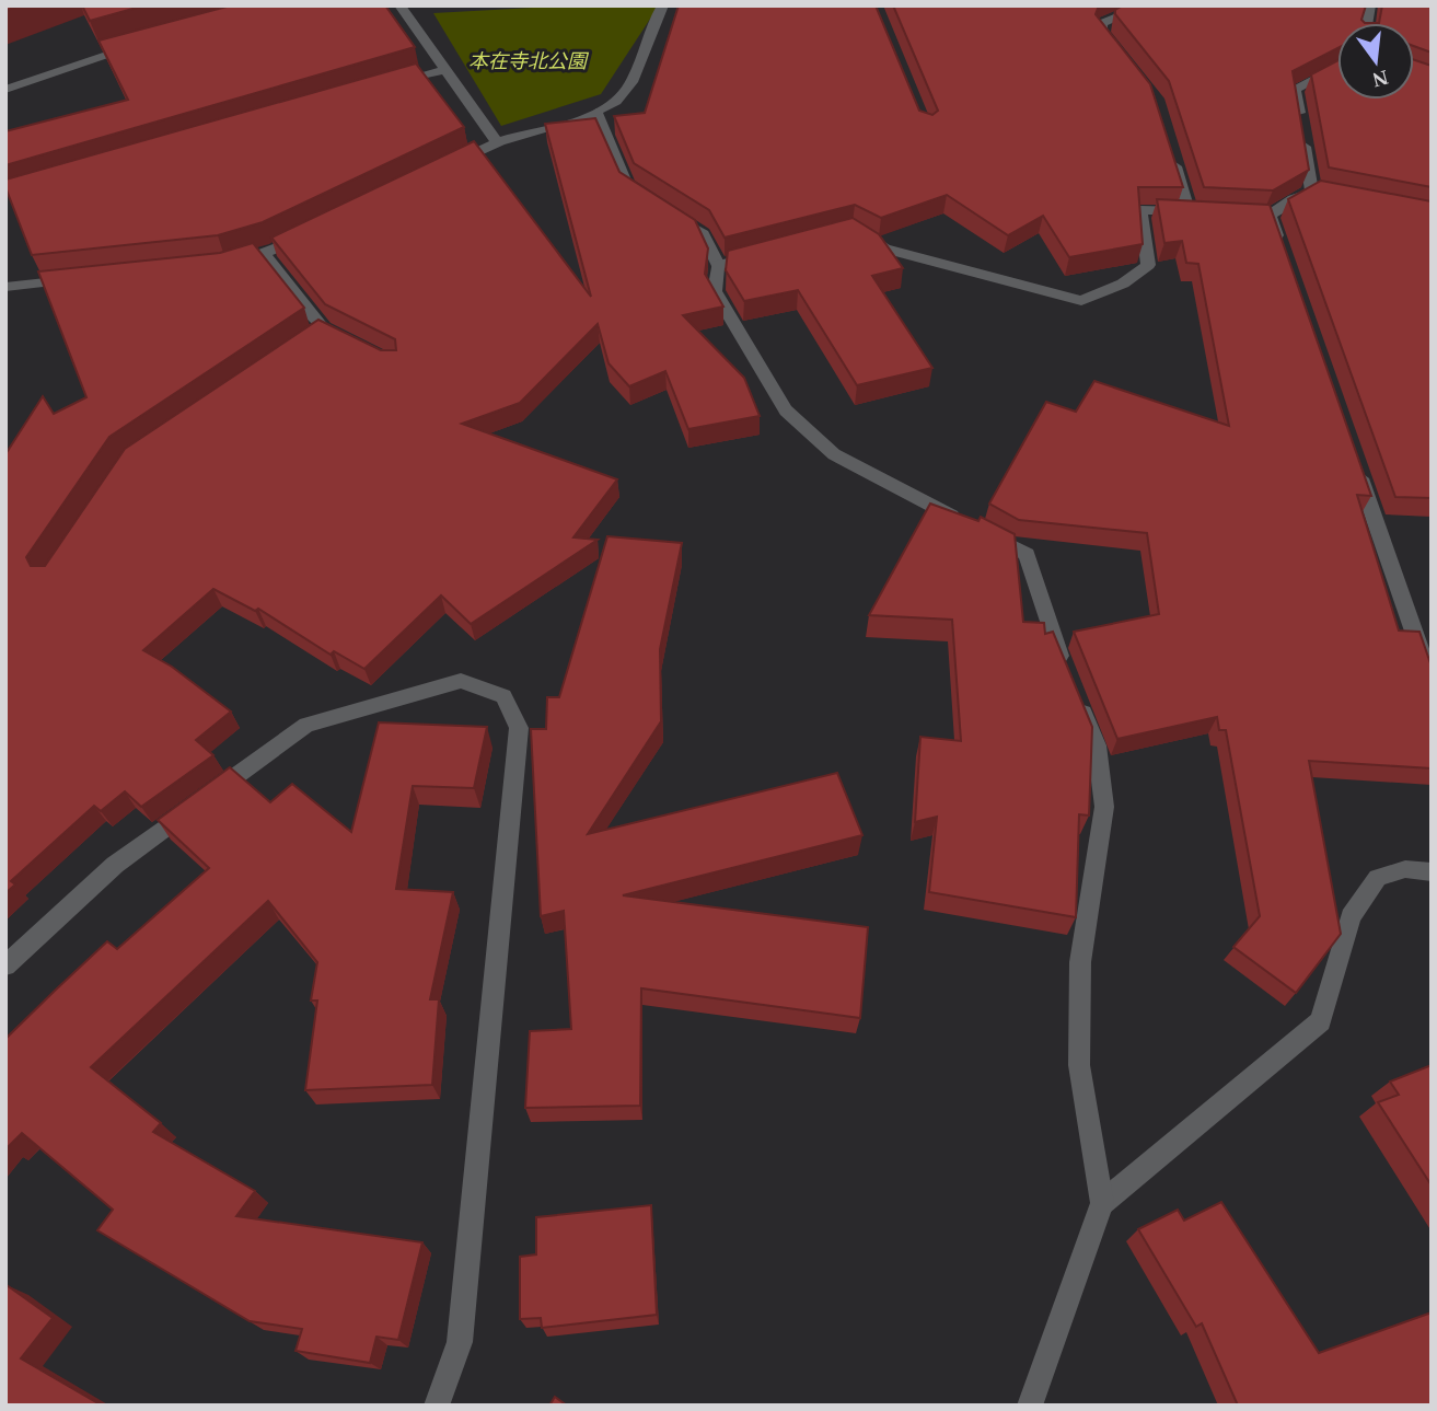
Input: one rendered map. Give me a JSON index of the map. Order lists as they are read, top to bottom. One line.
{"parks":["本在寺北公園"],"north":"bottom"}
